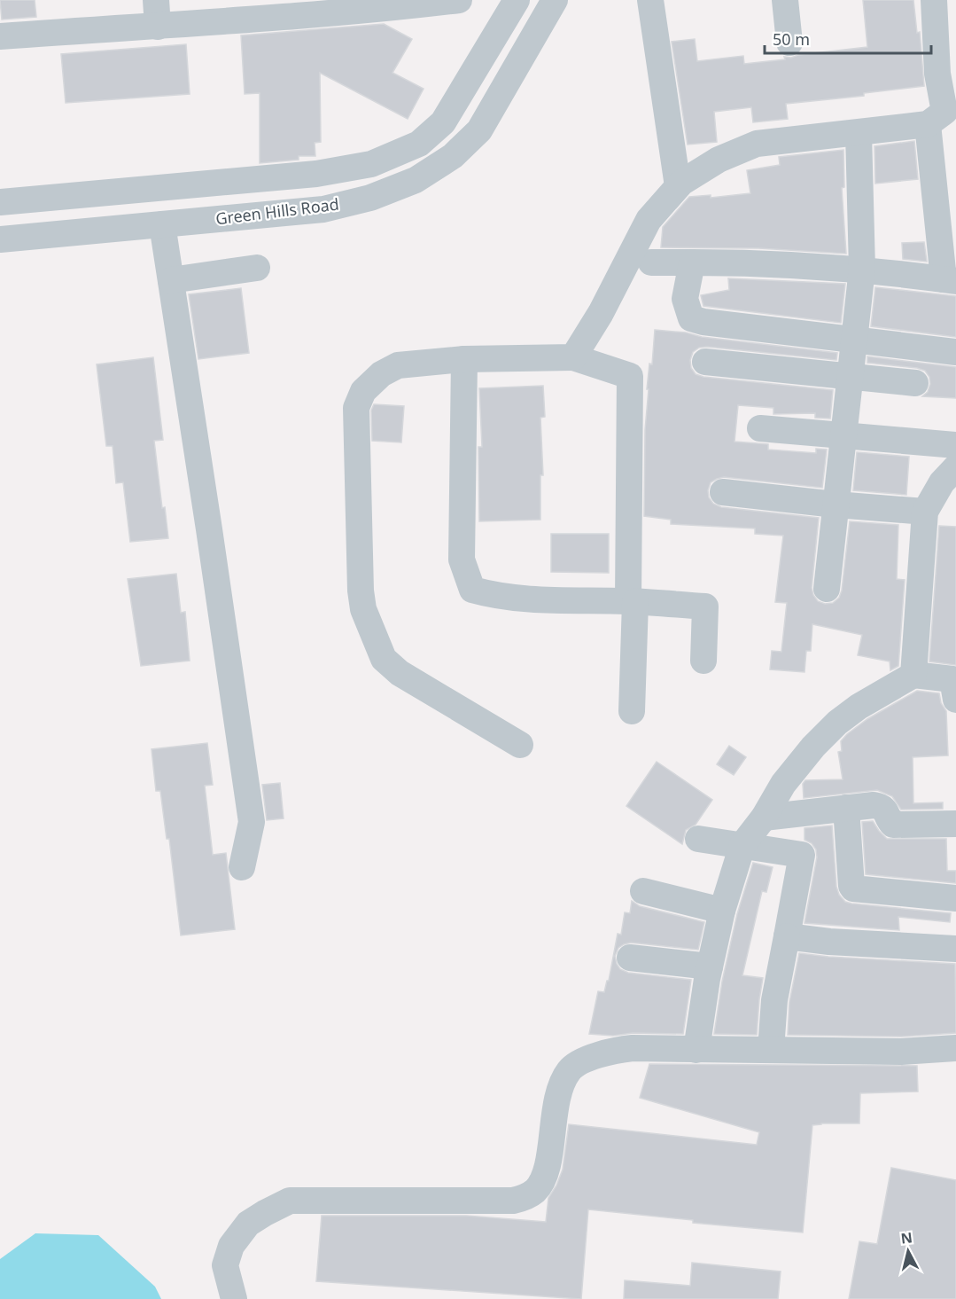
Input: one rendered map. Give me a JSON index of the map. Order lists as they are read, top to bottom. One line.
{"streets":{"street":["Green Hills Road"]},"scale_bar":"50 m","north":"top"}
